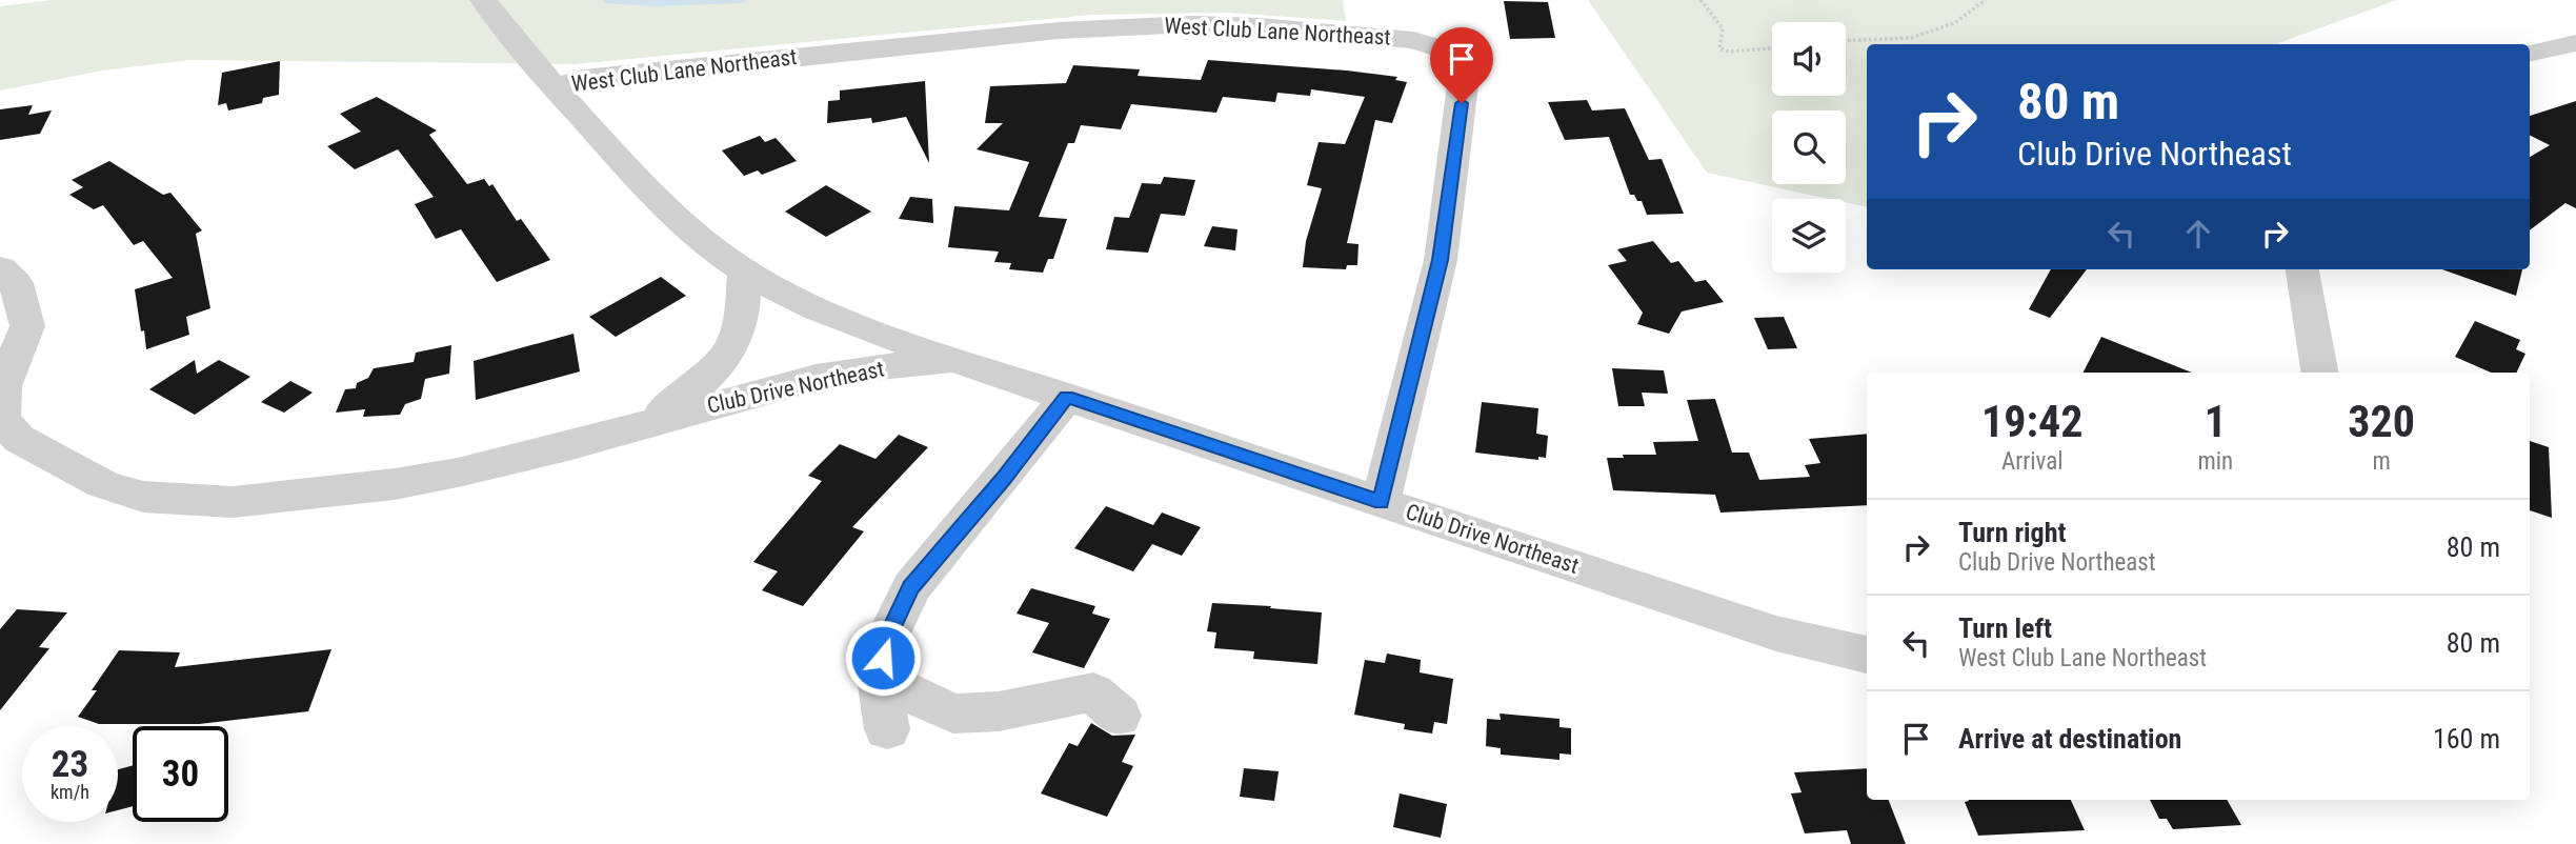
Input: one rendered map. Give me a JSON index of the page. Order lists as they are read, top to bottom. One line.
{"streets":{"street":["West Club Lane Northeast","Club Drive Northeast"]},"crossings":[["West Club Lane Northeast","Club Drive Northeast"]],"page":{"turn":["80 m","Club Drive Northeast"],"eta":["19:42","Arrival","1","min","320","m"],"list":[{"name":"Turn right","note":"Club Drive Northeast","value":"80 m"},{"name":"Turn left","note":"West Club Lane Northeast","value":"80 m"},{"name":"Arrive at destination","value":"160 m"}],"speed":"23 km/h","limit":"30"}}
